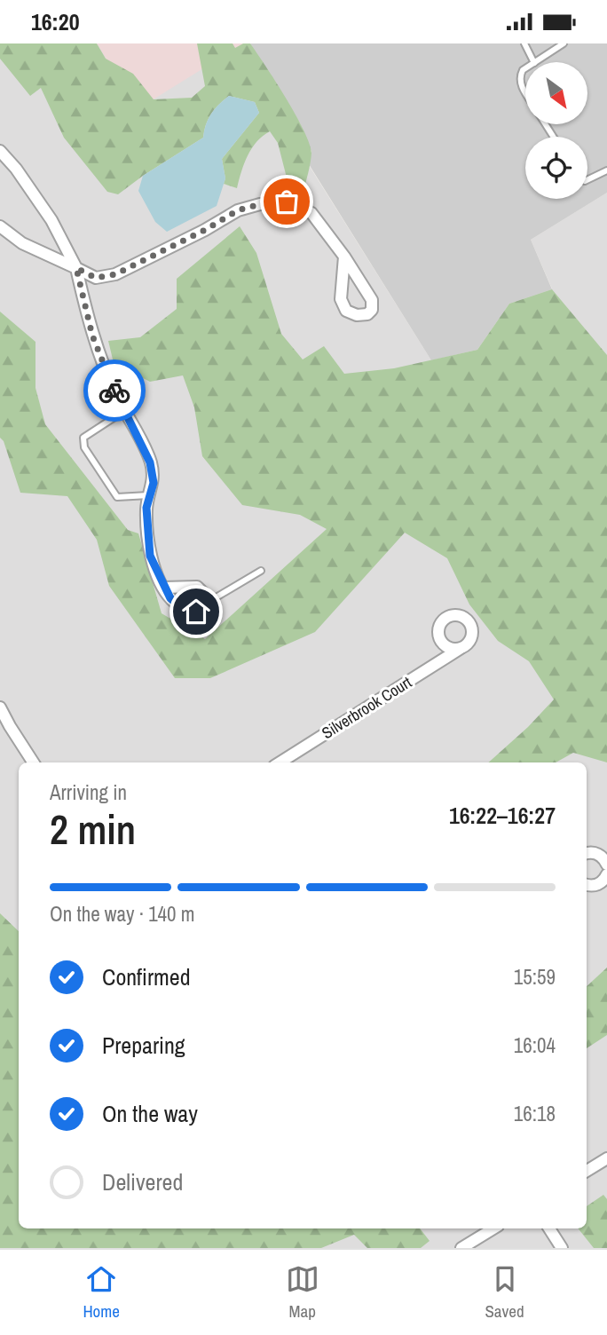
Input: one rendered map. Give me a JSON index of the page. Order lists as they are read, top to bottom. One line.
{"streets":{"street":["Silverbrook Court"]},"north":"bottom right","page":{"status":"16:20","heading":["2 min","Arriving in","16:22–16:27"],"bar":"On the way · 140 m","list":[["Confirmed","15:59"],["Preparing","16:04"],["On the way","16:18"],"Delivered"],"tabs":["Home","Map","Saved"]}}
